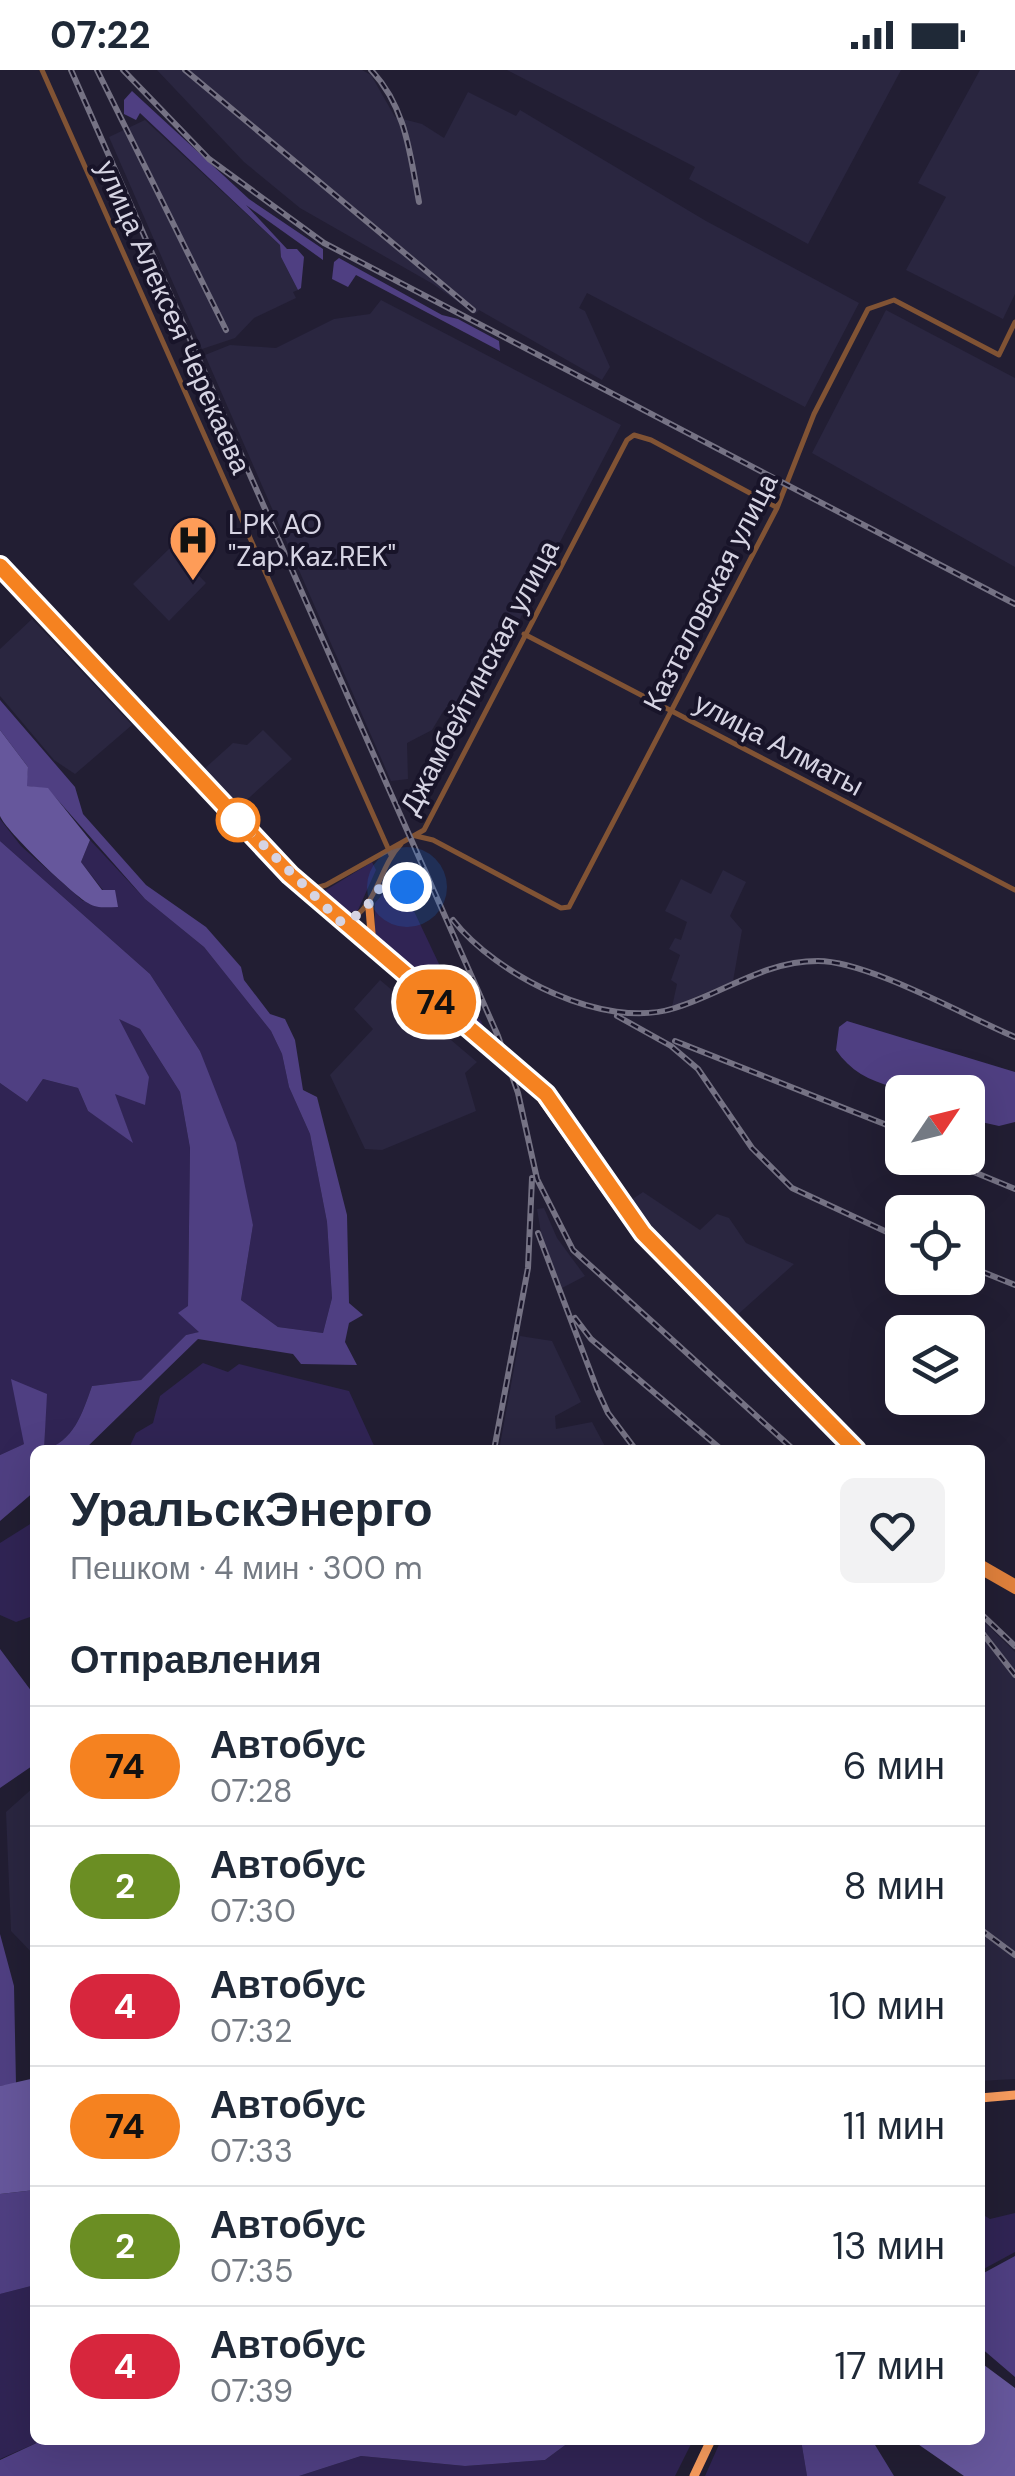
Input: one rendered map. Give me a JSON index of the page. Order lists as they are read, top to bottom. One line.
{"streets":{"street":["улица Алексея Черекаева","Казталовская улица","Джамбейтинская улица","улица Алматы"]},"crossings":[["улица Алексея Черекаева","Джамбейтинская улица"],["Казталовская улица","Джамбейтинская улица"],["Казталовская улица","улица Алматы"],["Джамбейтинская улица","улица Алматы"]],"places":{"hospital":["LPK AO \"Zap.Kaz.REK\""]},"lines":["bus line 74"],"north":"top right","page":{"status":"07:22","on_map":"74","heading":[["УральскЭнерго","Пешком · 4 мин · 300 m"],"Отправления"],"list":[{"mark":"74","name":"Автобус","note":"07:28","value":"6 мин"},{"mark":"2","name":"Автобус","note":"07:30","value":"8 мин"},{"mark":"4","name":"Автобус","note":"07:32","value":"10 мин"},{"mark":"74","name":"Автобус","note":"07:33","value":"11 мин"},{"mark":"2","name":"Автобус","note":"07:35","value":"13 мин"},{"mark":"4","name":"Автобус","note":"07:39","value":"17 мин"}]}}
